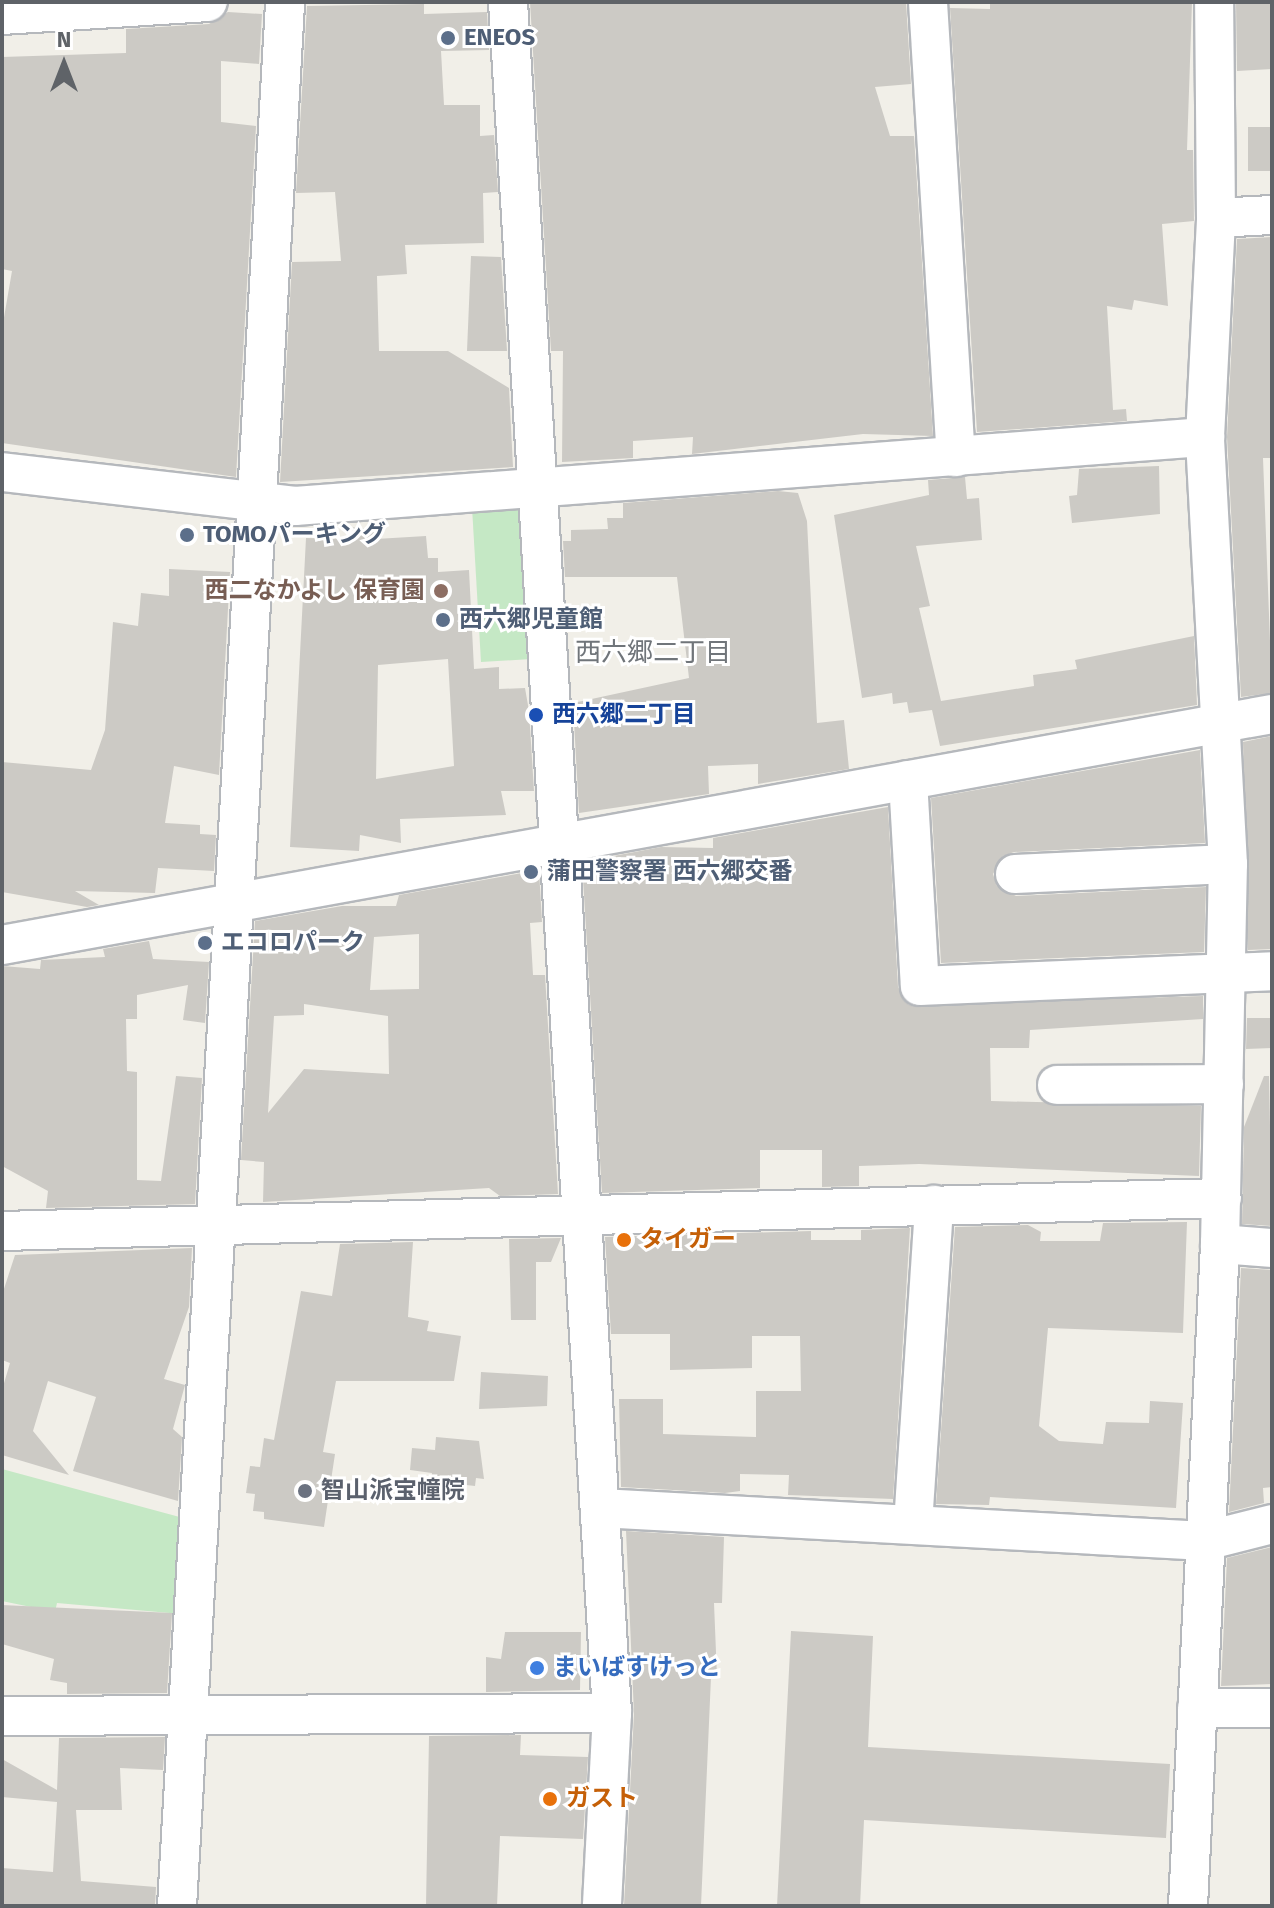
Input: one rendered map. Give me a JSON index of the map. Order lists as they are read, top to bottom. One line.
{"districts":["西六郷二丁目"],"places":["ENEOS","TOMOパーキング","西二なかよし 保育園","西六郷児童館","西六郷二丁目","蒲田警察署 西六郷交番","エコロパーク","タイガー","智山派宝幢院","まいばすけっと","ガスト"],"north":"top"}
